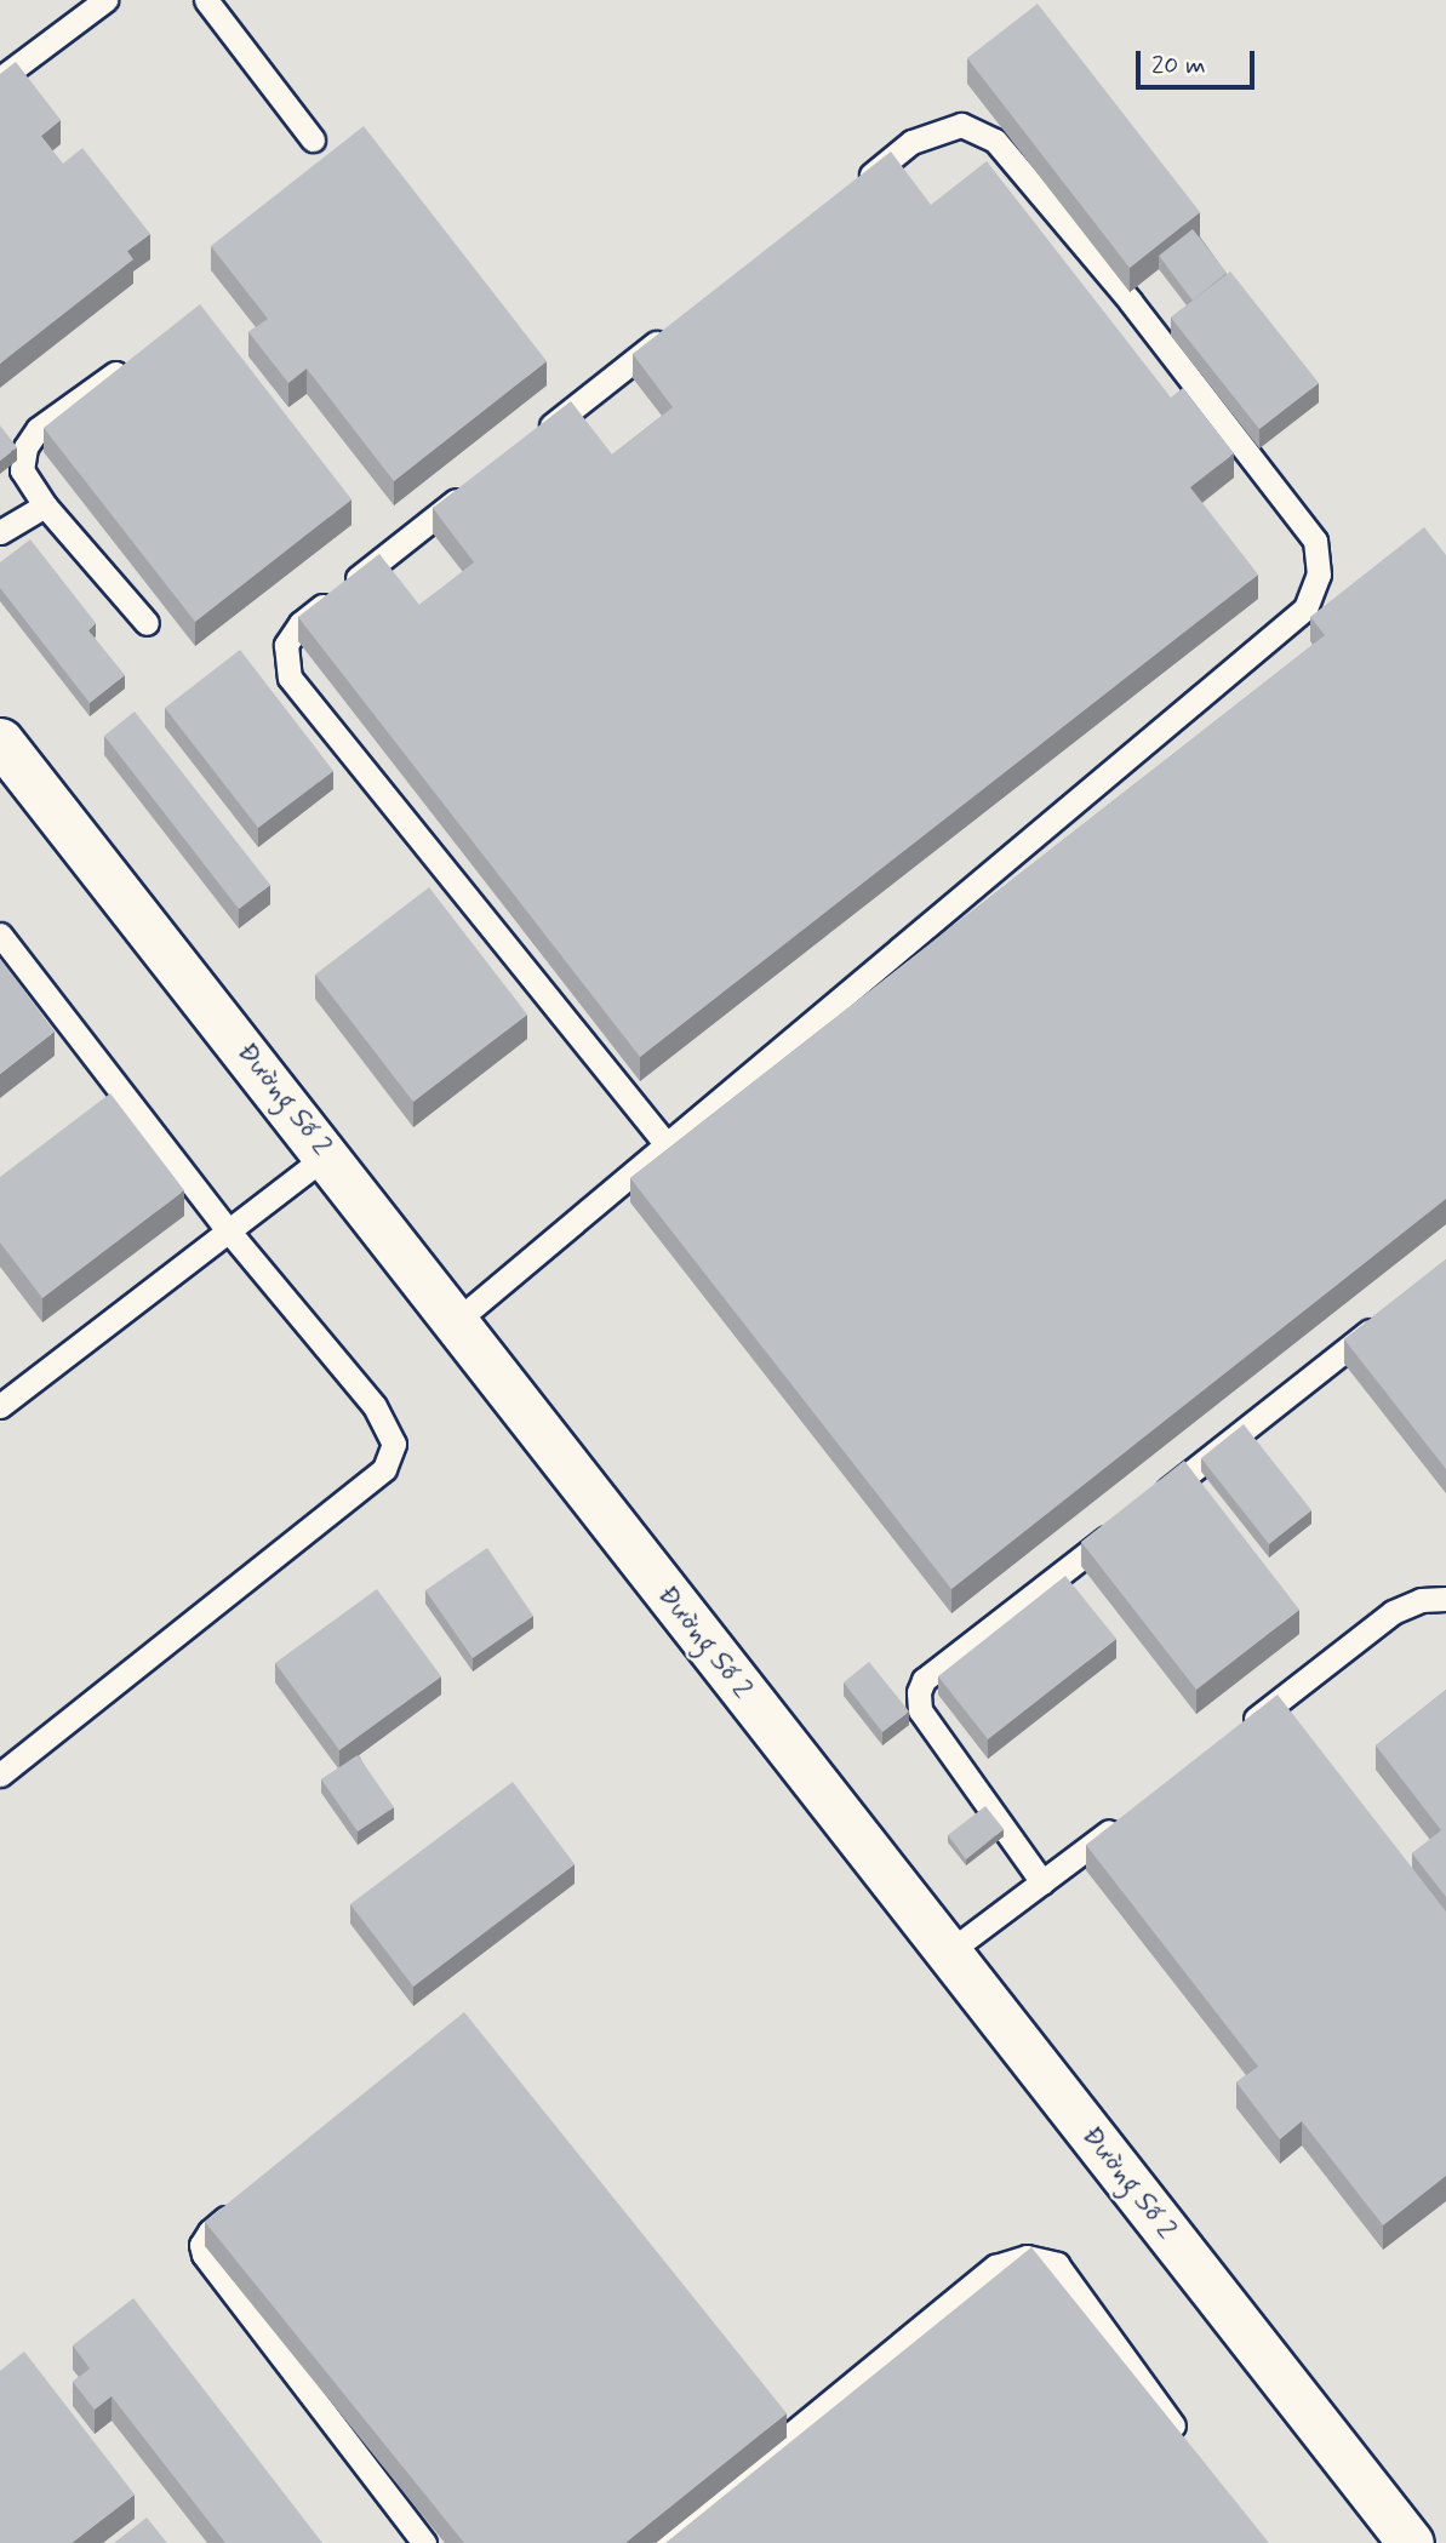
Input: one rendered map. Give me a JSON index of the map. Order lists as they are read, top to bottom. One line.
{"streets":{"street":["Đường Số 2"]},"scale_bar":"20 m"}
